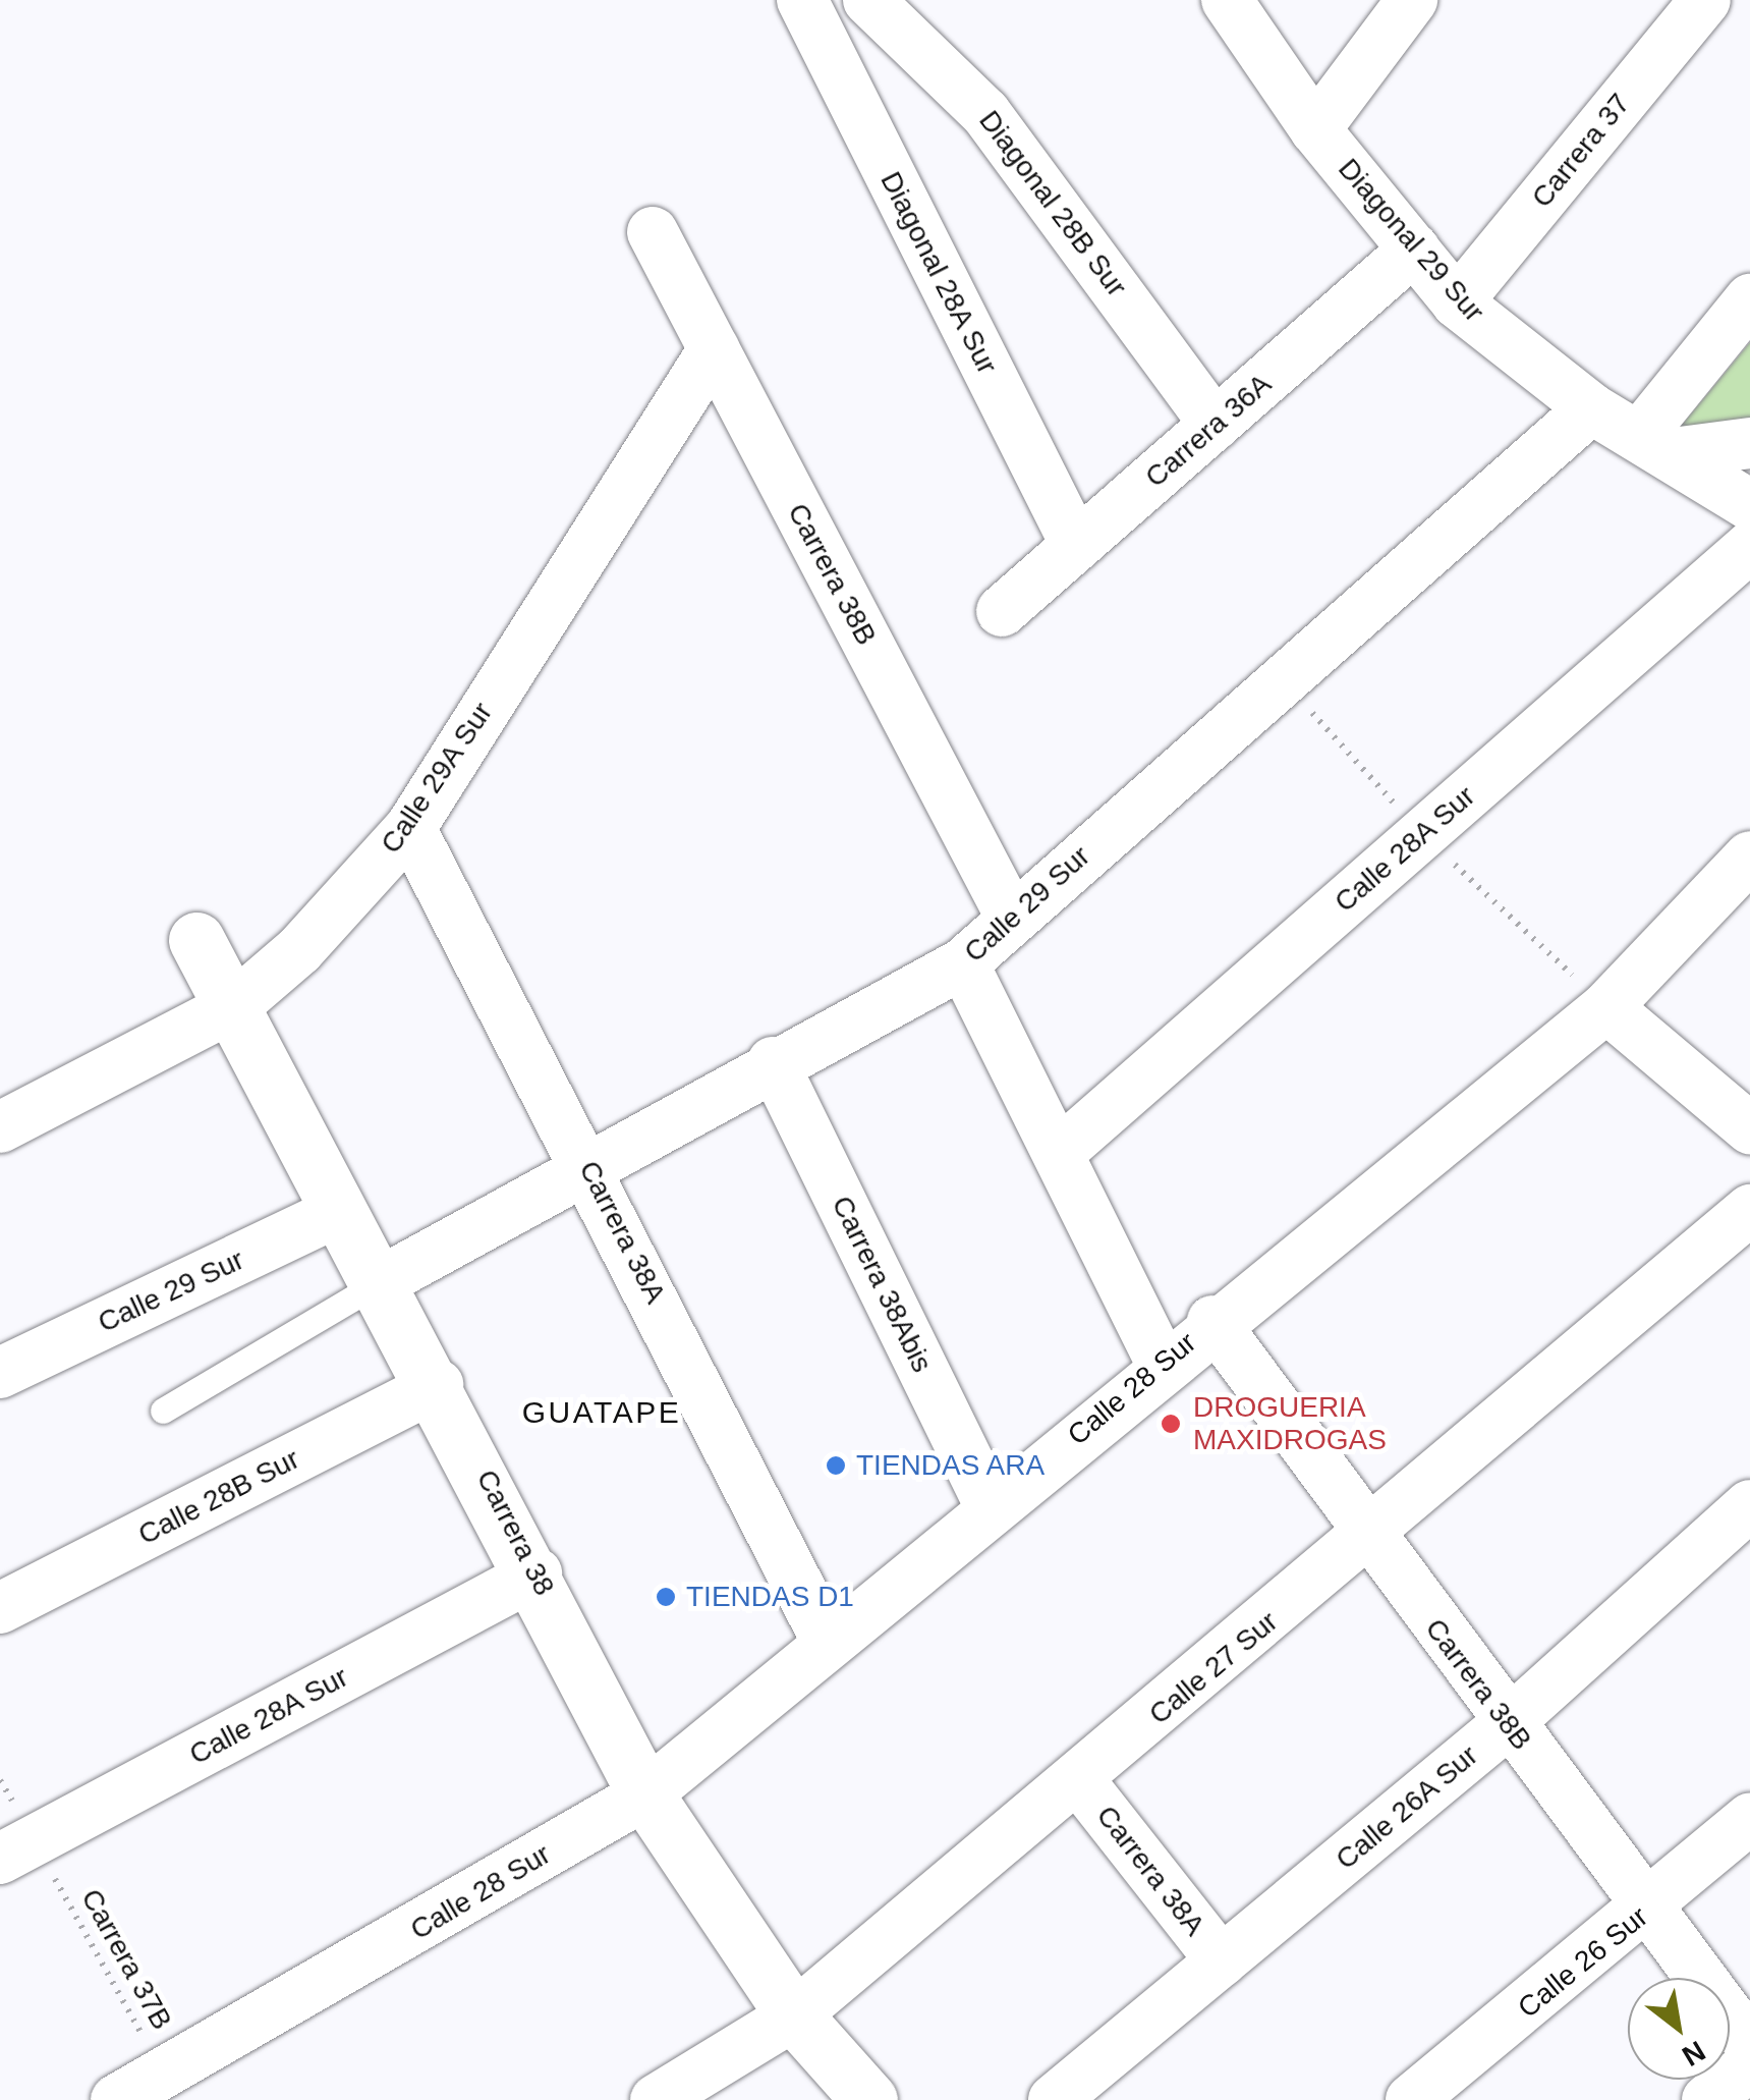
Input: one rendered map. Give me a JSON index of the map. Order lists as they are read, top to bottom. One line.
{"streets":{"street":["Carrera 37","Diagonal 28B Sur","Diagonal 29 Sur","Diagonal 28A Sur","Carrera 36A","Carrera 38B","Calle 29A Sur","Calle 28A Sur","Calle 29 Sur","Carrera 38A","Carrera 38Abis","Calle 28 Sur","Calle 28B Sur","Carrera 38","Calle 27 Sur","Calle 26A Sur","Calle 26 Sur"],"path":["Carrera 37B"]},"crossings":[["Carrera 37","Diagonal 29 Sur"],["Diagonal 28B Sur","Carrera 36A"],["Diagonal 29 Sur","Carrera 36A"],["Diagonal 29 Sur","Calle 29 Sur"],["Diagonal 28A Sur","Carrera 36A"],["Carrera 38B","Calle 29A Sur"],["Carrera 38B","Calle 29 Sur"],["Carrera 38B","Calle 28 Sur"],["Carrera 38B","Calle 27 Sur"],["Carrera 38B","Calle 26A Sur"],["Carrera 38B","Calle 26 Sur"],["Calle 29A Sur","Carrera 38A"],["Calle 29A Sur","Carrera 38"],["Calle 28A Sur","Carrera 38"],["Calle 28A Sur","Carrera 37B"],["Calle 29 Sur","Carrera 38A"],["Calle 29 Sur","Carrera 38Abis"],["Calle 29 Sur","Carrera 38"],["Carrera 38A","Calle 28 Sur"],["Carrera 38A","Calle 27 Sur"],["Carrera 38A","Calle 26A Sur"],["Carrera 38Abis","Calle 28 Sur"],["Calle 28 Sur","Carrera 38"],["Calle 28 Sur","Carrera 37B"],["Calle 28B Sur","Carrera 38"],["Carrera 38","Calle 27 Sur"]],"districts":["GUATAPE"],"places":["DROGUERIA MAXIDROGAS","TIENDAS ARA","TIENDAS D1"],"north":"bottom right"}
